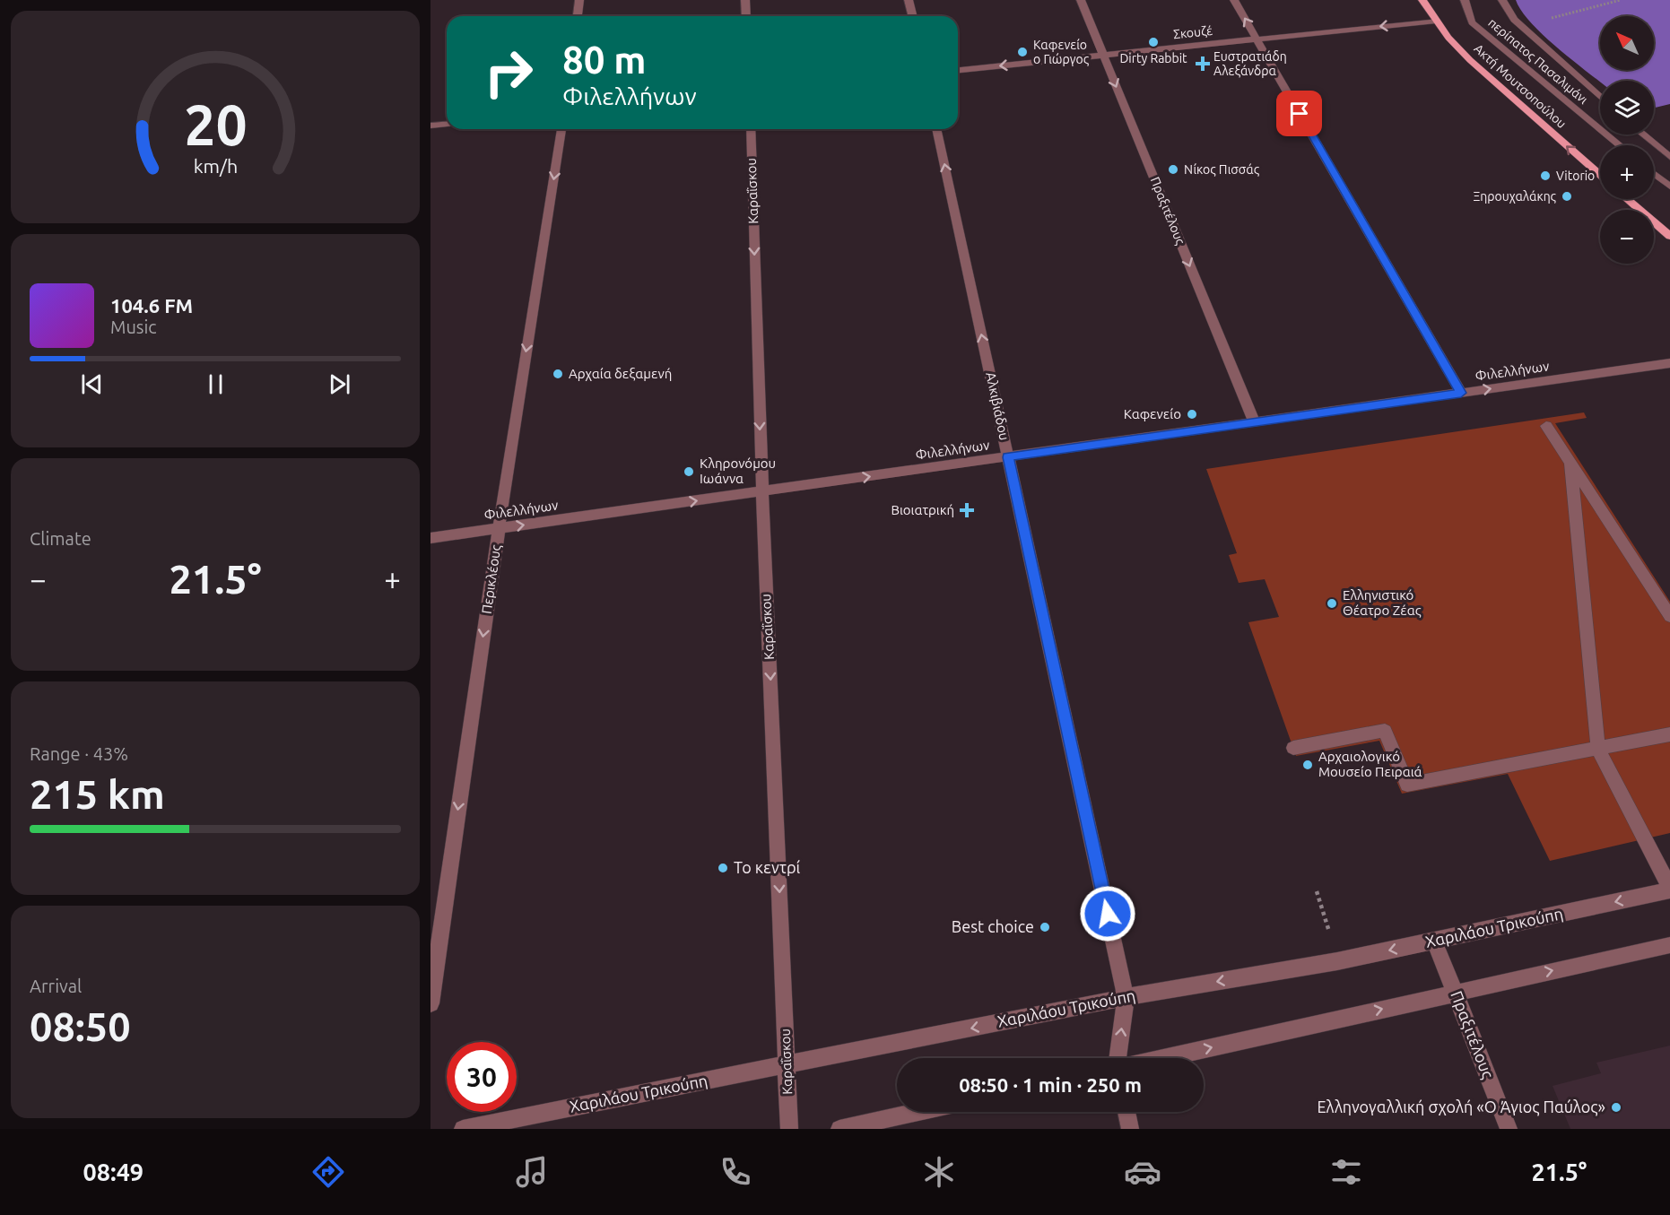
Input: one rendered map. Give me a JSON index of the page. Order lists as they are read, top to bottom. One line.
{"streets":{"main road":["Ακτή Μουτσοπούλου"],"street":["Σκουζέ","περίπατος Πασαλιμάνι","Καραΐσκου","Πραξιτέλους","Φιλελλήνων","Αλκιβιάδου","Περικλέους","Χαριλάου Τρικούπη"]},"crossings":[["Σκουζέ","Ακτή Μουτσοπούλου"],["Σκουζέ","Πραξιτέλους"],["Καραΐσκου","Φιλελλήνων"],["Καραΐσκου","Χαριλάου Τρικούπη"],["Πραξιτέλους","Φιλελλήνων"],["Πραξιτέλους","Χαριλάου Τρικούπη"],["Φιλελλήνων","Αλκιβιάδου"],["Φιλελλήνων","Περικλέους"],["Αλκιβιάδου","Χαριλάου Τρικούπη"]],"one_way":["Σκουζέ","Ακτή Μουτσοπούλου","Καραΐσκου","Πραξιτέλους","Φιλελλήνων","Αλκιβιάδου","Περικλέους"],"places":{"other":["Dirty Rabbit","Καφενείο ο Γιώργος","Νίκος Πισσάς","Vitorio","Ξηρουχαλάκης","Αρχαία δεξαμενή","Καφενείο","Κληρονόμου Ιωάννα","Ελληνιστικό Θέατρο Ζέας","Αρχαιολογικό Μουσείο Πειραιά","Το κεντρί","Best choice","Ελληνογαλλική σχολή «Ο Άγιος Παύλος»"],"health":["Ευστρατιάδη Αλεξάνδρα","Βιοιατρική"]},"north":"top left","page":{"map_buttons":["+","−"],"turn":["80 m","Φιλελλήνων"],"song":["104.6 FM","Music"],"tile":["Climate",["Range · 43%","215 km"],["Arrival","08:50"]],"heat":["−","21.5°","+"],"limit":"30","trip":"08:50 · 1 min · 250 m","tabs":["08:49","21.5°"],"gauge":["20","km/h"]}}
